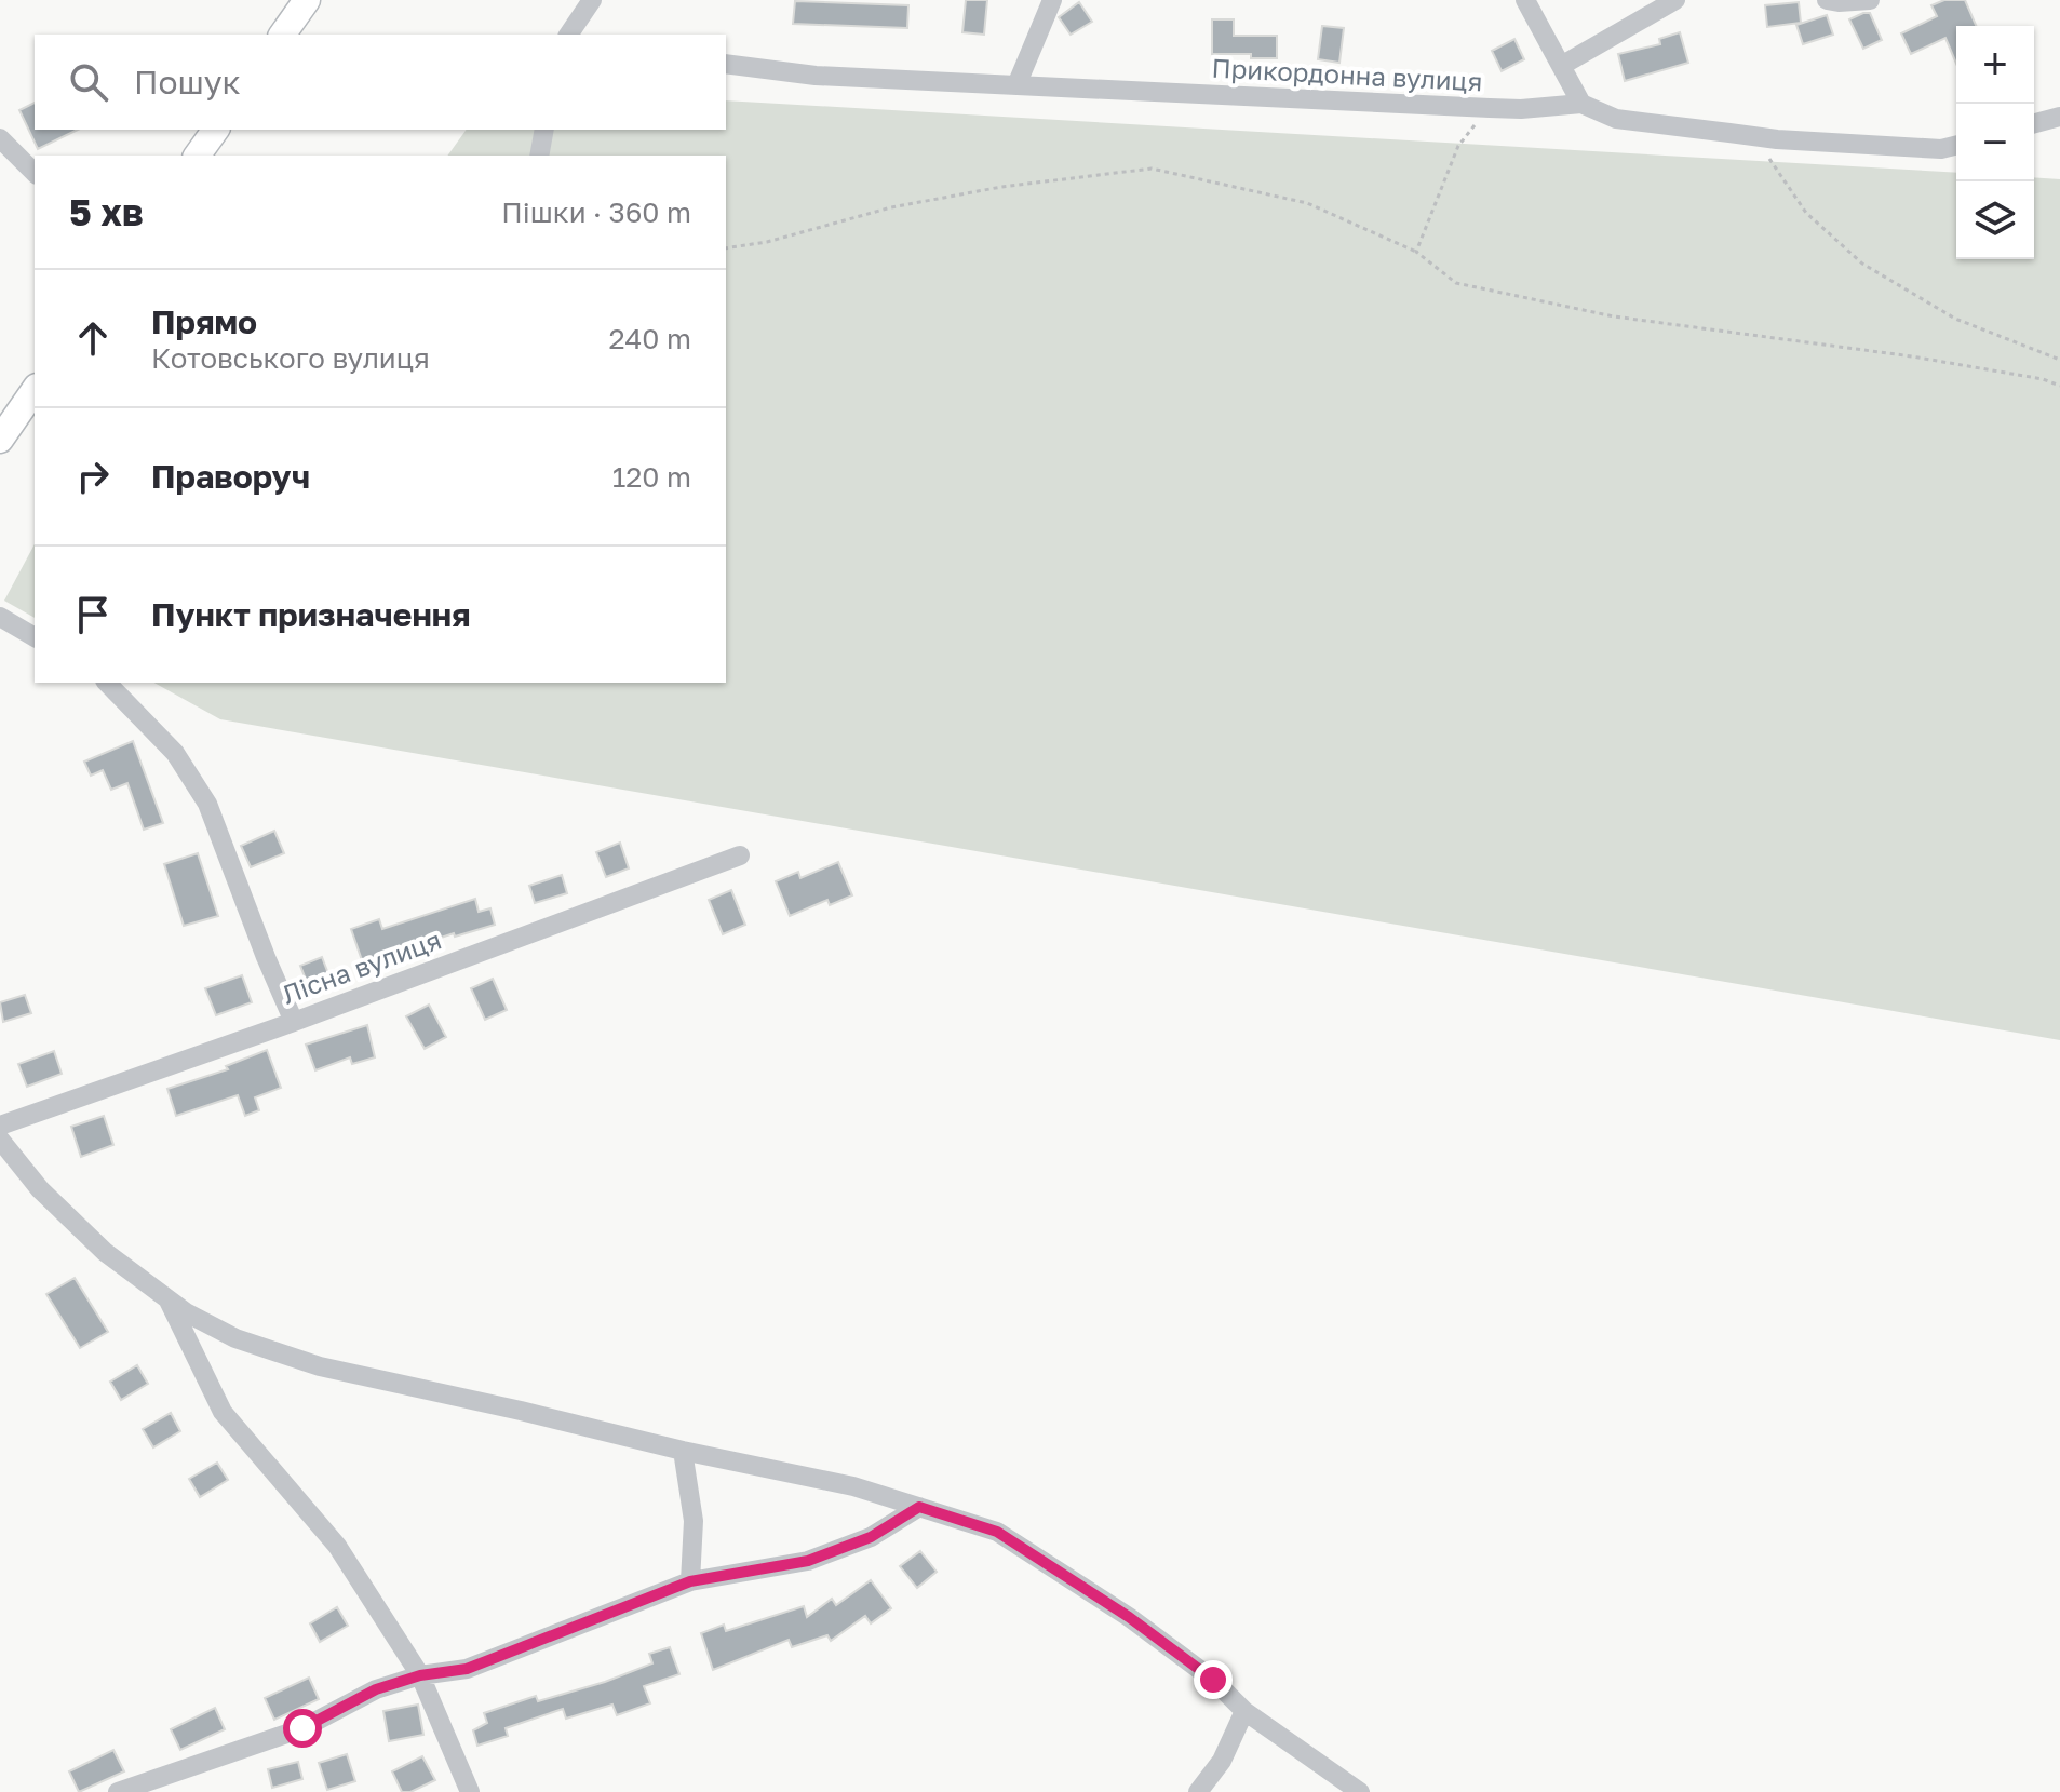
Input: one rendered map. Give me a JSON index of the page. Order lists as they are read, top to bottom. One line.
{"streets":{"street":["Прикордонна вулиця","Лісна вулиця"]},"page":{"map_buttons":["+","−"],"search":"Пошук","heading":["5 хв","Пішки · 360 m"],"list":[["Прямо","Котовського вулиця","240 m"],["Праворуч","120 m"],"Пункт призначення"]}}
